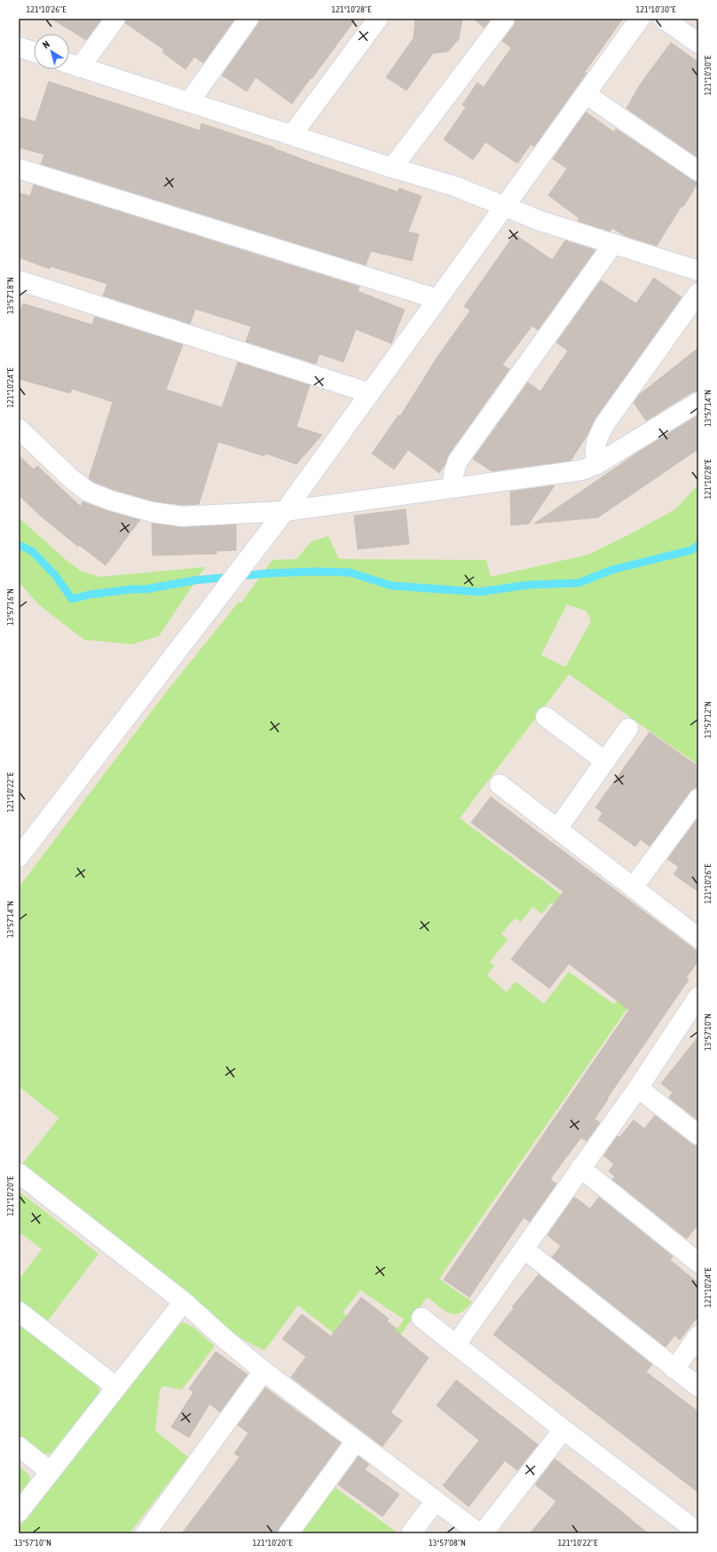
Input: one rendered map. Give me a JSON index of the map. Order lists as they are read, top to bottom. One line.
{"north":"top left","coordinates":["121°10'26\"E","121°10'28\"E","121°10'30\"E","13°57'18\"N","121°10'24\"E","13°57'14\"N","13°57'16\"N","13°57'12\"N","121°10'22\"E","13°57'10\"N","121°10'20\"E","13°57'08\"N"]}
